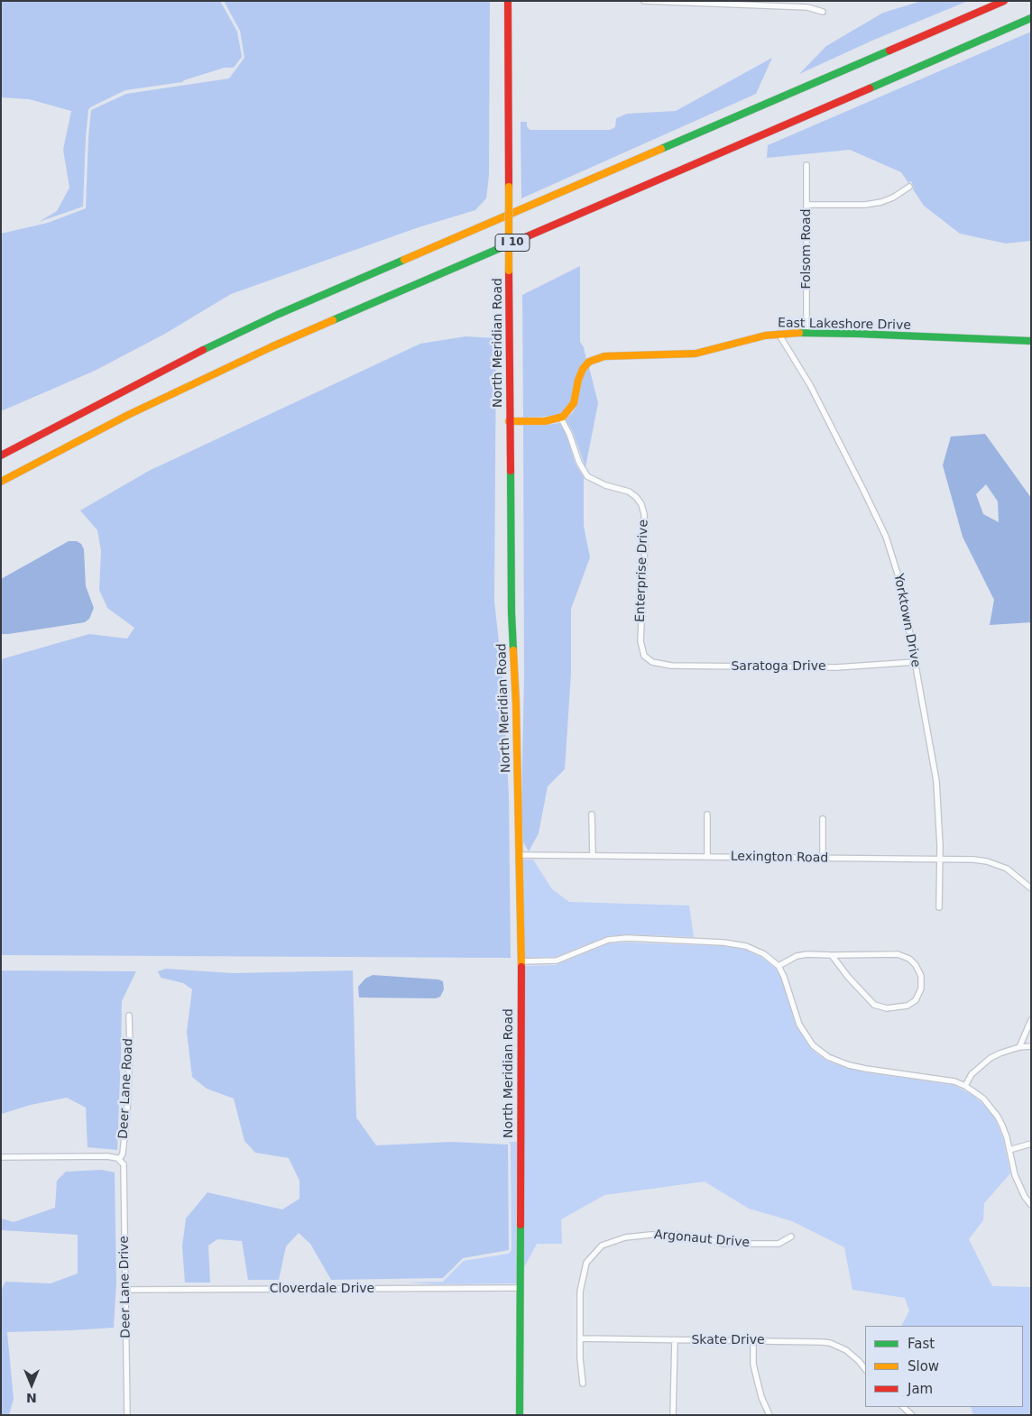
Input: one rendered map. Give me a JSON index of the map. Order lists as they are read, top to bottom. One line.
{"streets":{"main road":["I 10","East Lakeshore Drive","North Meridian Road"],"street":["Folsom Road","Enterprise Drive","Yorktown Drive","Saratoga Drive","Lexington Road","Deer Lane Road","Argonaut Drive","Deer Lane Drive","Cloverdale Drive","Skate Drive"]},"crossings":[["Folsom Road","East Lakeshore Drive"],["East Lakeshore Drive","Enterprise Drive"],["East Lakeshore Drive","Yorktown Drive"],["North Meridian Road","Lexington Road"],["North Meridian Road","Cloverdale Drive"],["Enterprise Drive","Saratoga Drive"],["Yorktown Drive","Saratoga Drive"],["Yorktown Drive","Lexington Road"],["Deer Lane Road","Deer Lane Drive"],["Argonaut Drive","Skate Drive"],["Deer Lane Drive","Cloverdale Drive"]],"legend":["Fast","Slow","Jam"],"north":"bottom"}
